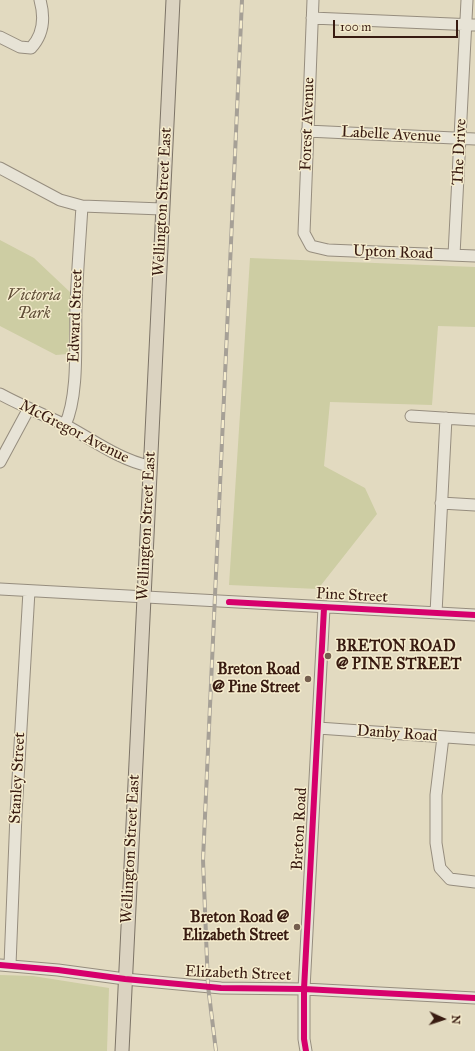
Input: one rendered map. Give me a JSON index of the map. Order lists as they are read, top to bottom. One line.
{"streets":{"main road":["Wellington Street East"],"street":["Forest Avenue","Labelle Avenue","The Drive","Upton Road","Edward Street","McGregor Avenue","Pine Street","Danby Road","Stanley Street","Breton Road","Elizabeth Street"]},"crossings":[["Forest Avenue","Labelle Avenue"],["Forest Avenue","Upton Road"],["Labelle Avenue","The Drive"],["The Drive","Upton Road"],["Wellington Street East","McGregor Avenue"],["Wellington Street East","Pine Street"],["Wellington Street East","Elizabeth Street"],["Edward Street","McGregor Avenue"],["Pine Street","Stanley Street"],["Pine Street","Breton Road"],["Danby Road","Breton Road"],["Stanley Street","Elizabeth Street"],["Breton Road","Elizabeth Street"]],"parks":["Victoria Park"],"places":["BRETON ROAD @ PINE STREET","Breton Road @ Pine Street","Breton Road @ Elizabeth Street"],"scale_bar":"100 m","north":"right"}
